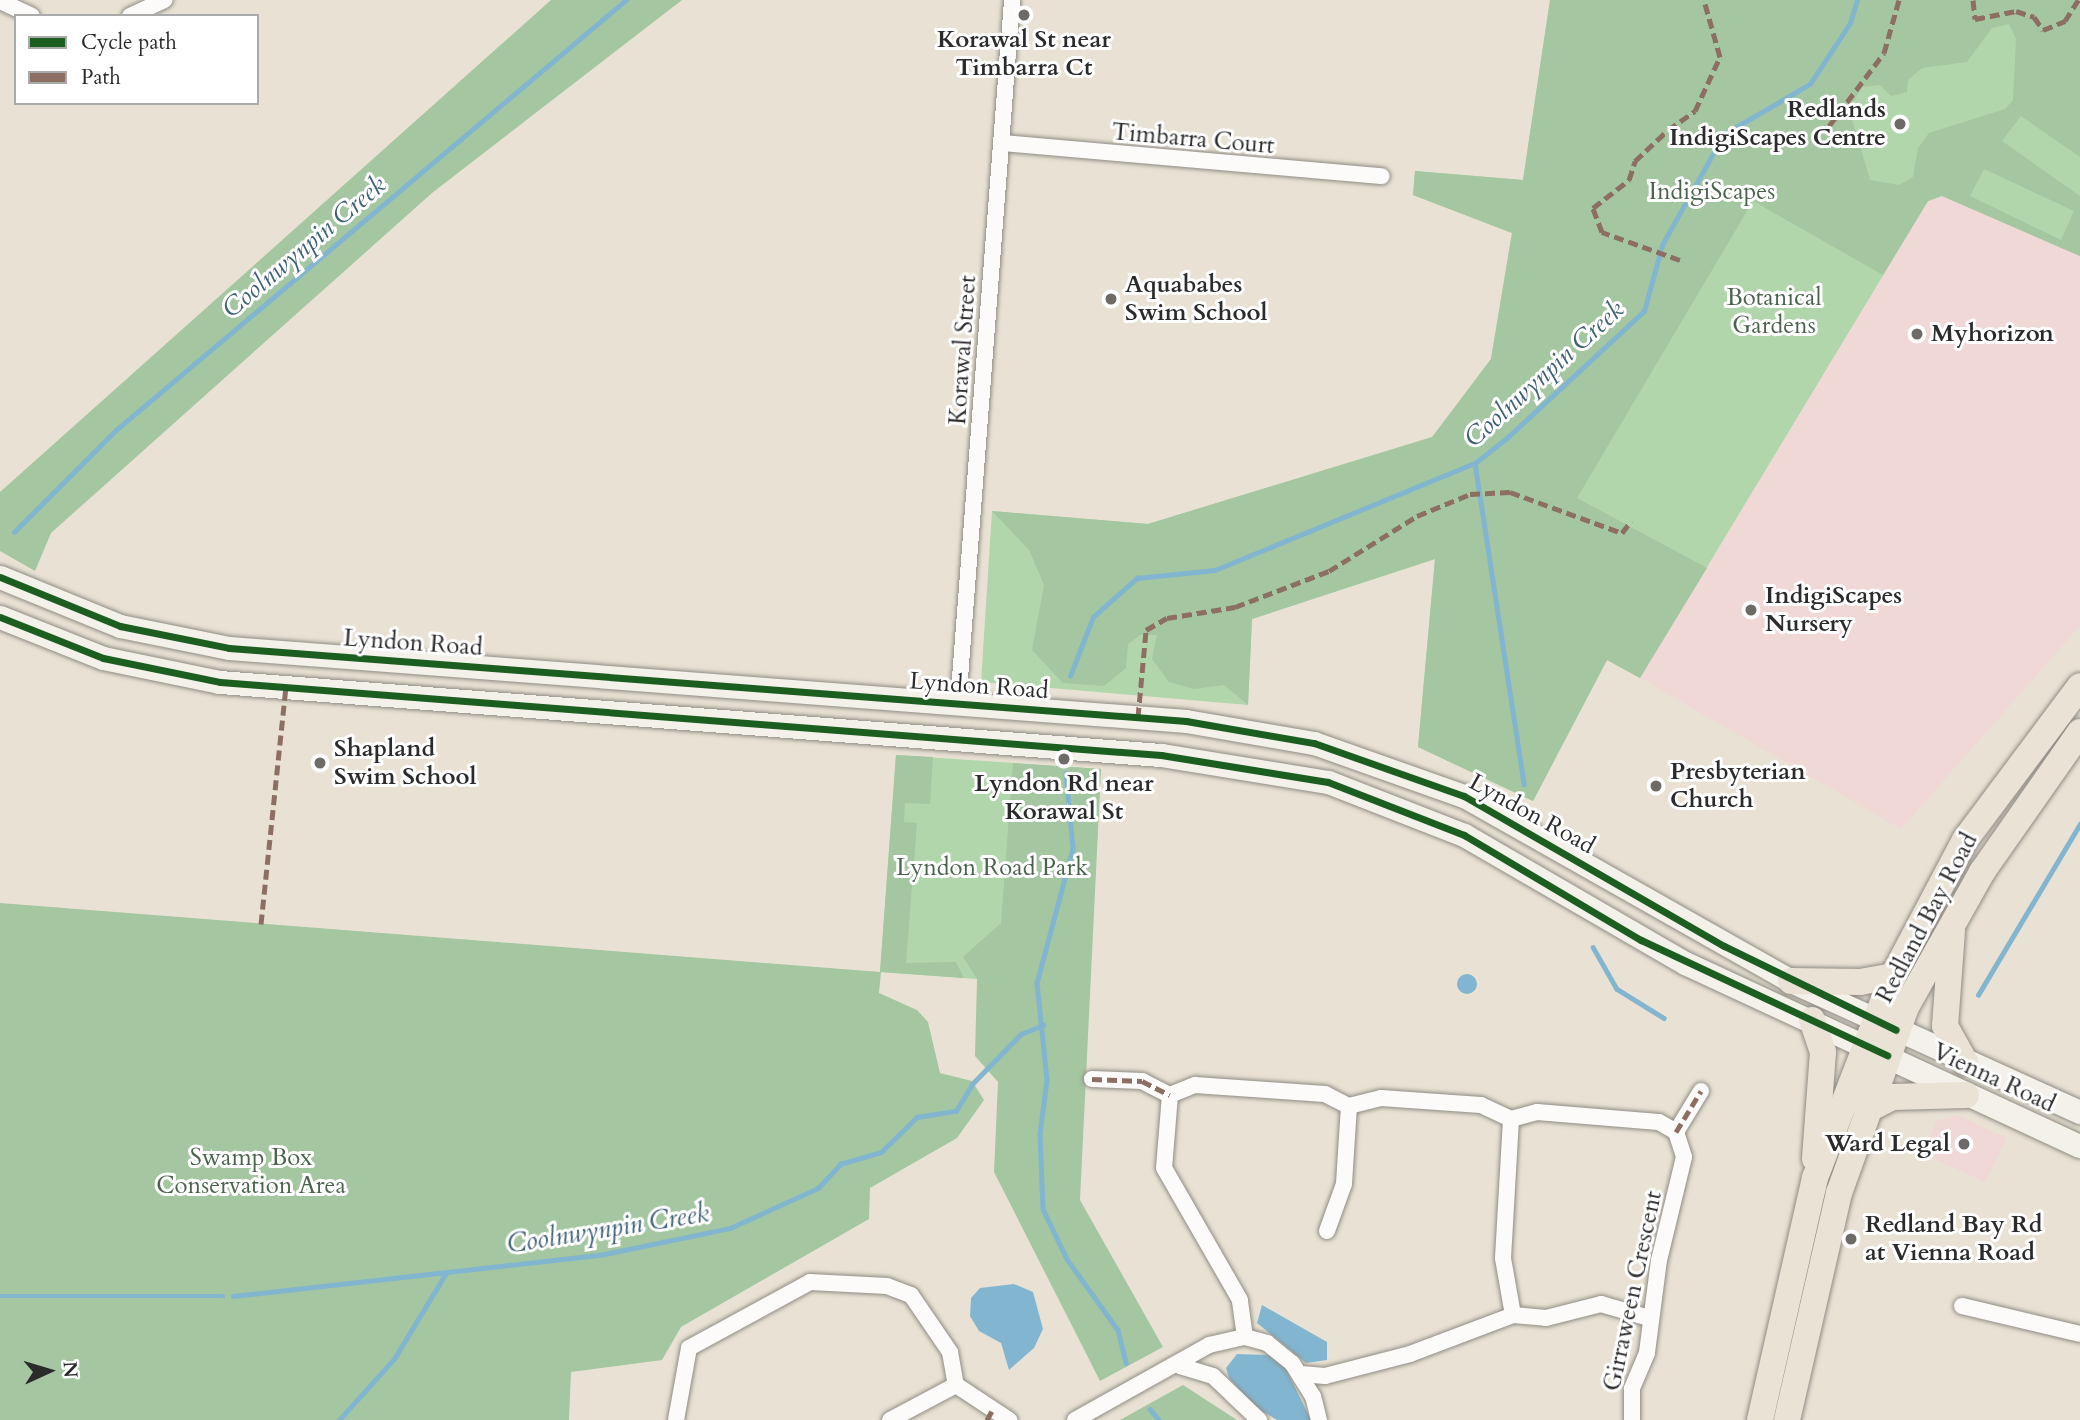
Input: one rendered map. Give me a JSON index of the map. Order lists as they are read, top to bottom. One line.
{"streets":{"main road":["Lyndon Road","Redland Bay Road","Vienna Road"],"street":["Timbarra Court","Korawal Street","Girraween Crescent"]},"crossings":[["Timbarra Court","Korawal Street"],["Korawal Street","Lyndon Road"],["Lyndon Road","Redland Bay Road"],["Lyndon Road","Vienna Road"],["Redland Bay Road","Vienna Road"]],"water":["Coolnwynpin Creek"],"parks":["IndigiScapes","Botanical Gardens","Lyndon Road Park","Swamp Box Conservation Area"],"places":["Korawal St near Timbarra Ct","Redlands IndigiScapes Centre","Aquababes Swim School","Myhorizon","IndigiScapes Nursery","Lyndon Rd near Korawal St","Shapland Swim School","Presbyterian Church","Ward Legal","Redland Bay Rd at Vienna Road"],"legend":["Cycle path","Path"],"north":"right"}
